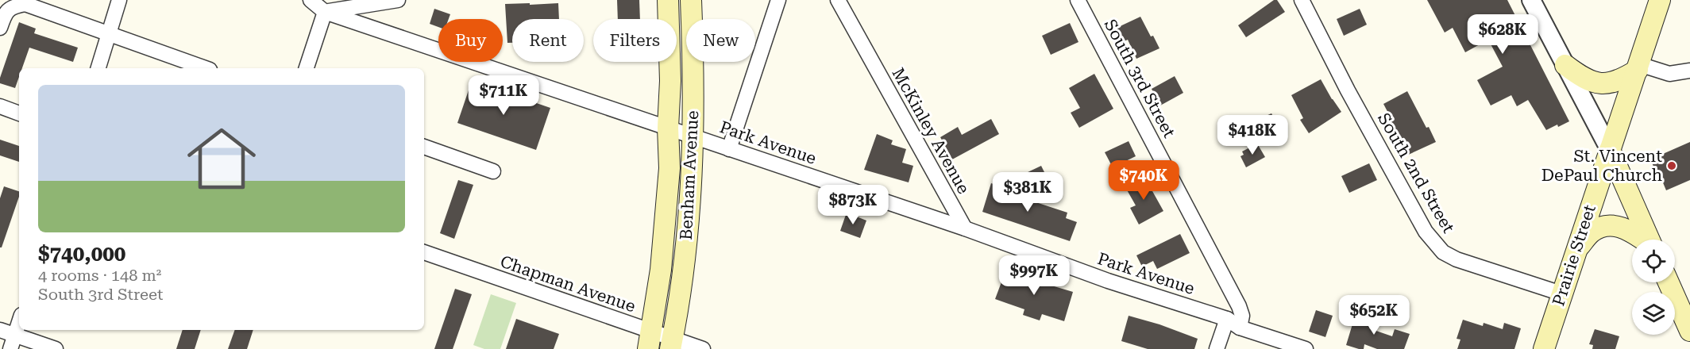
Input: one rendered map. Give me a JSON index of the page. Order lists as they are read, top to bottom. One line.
{"streets":{"main road":["Benham Avenue","Prairie Street"],"street":["South 3rd Street","McKinley Avenue","Park Avenue","South 2nd Street","Chapman Avenue"]},"crossings":[["South 3rd Street","Park Avenue"],["McKinley Avenue","Park Avenue"],["Park Avenue","Benham Avenue"],["South 2nd Street","Prairie Street"],["Benham Avenue","Chapman Avenue"]],"places":["St. Vincent DePaul Church"],"page":{"price":["$628K","$711K","$418K","$740K","$381K","$873K","$997K","$652K"],"chip":["Buy","Rent","Filters","New"],"list":[{"name":"$740,000","note":"4 rooms · 148 m² · South 3rd Street"}]}}
